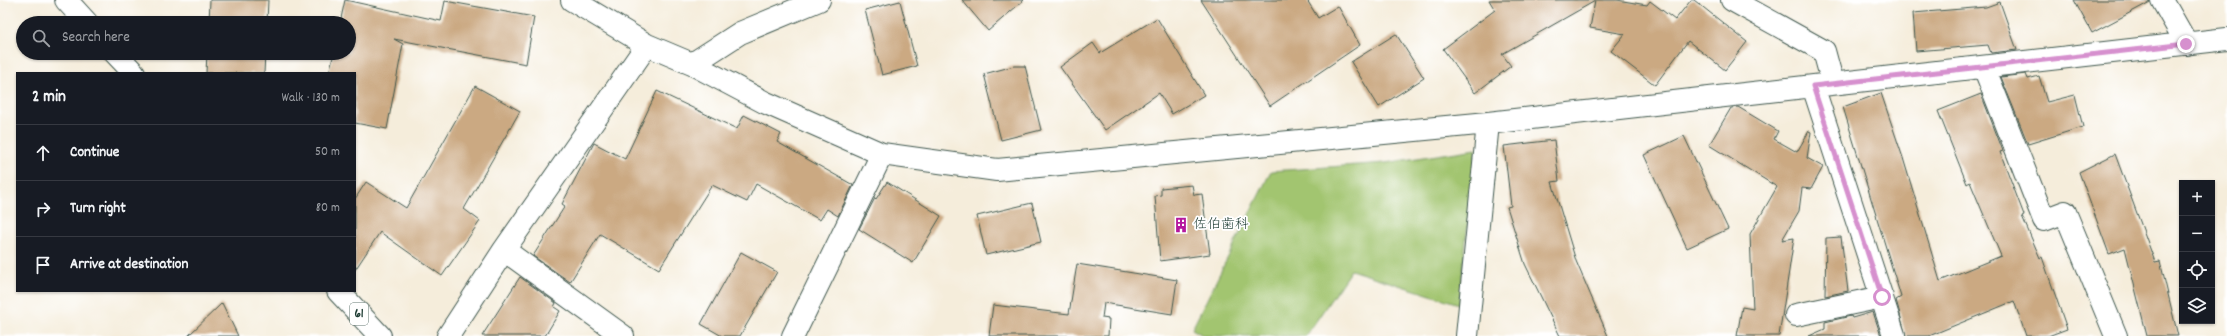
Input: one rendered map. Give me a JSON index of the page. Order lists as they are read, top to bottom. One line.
{"streets":{"street":["61"]},"places":{"building":["佐伯歯科"]},"page":{"search":"Search here","heading":["2 min","Walk · 130 m"],"list":[["Continue","50 m"],["Turn right","80 m"],"Arrive at destination"],"map_buttons":["+","−"]}}
